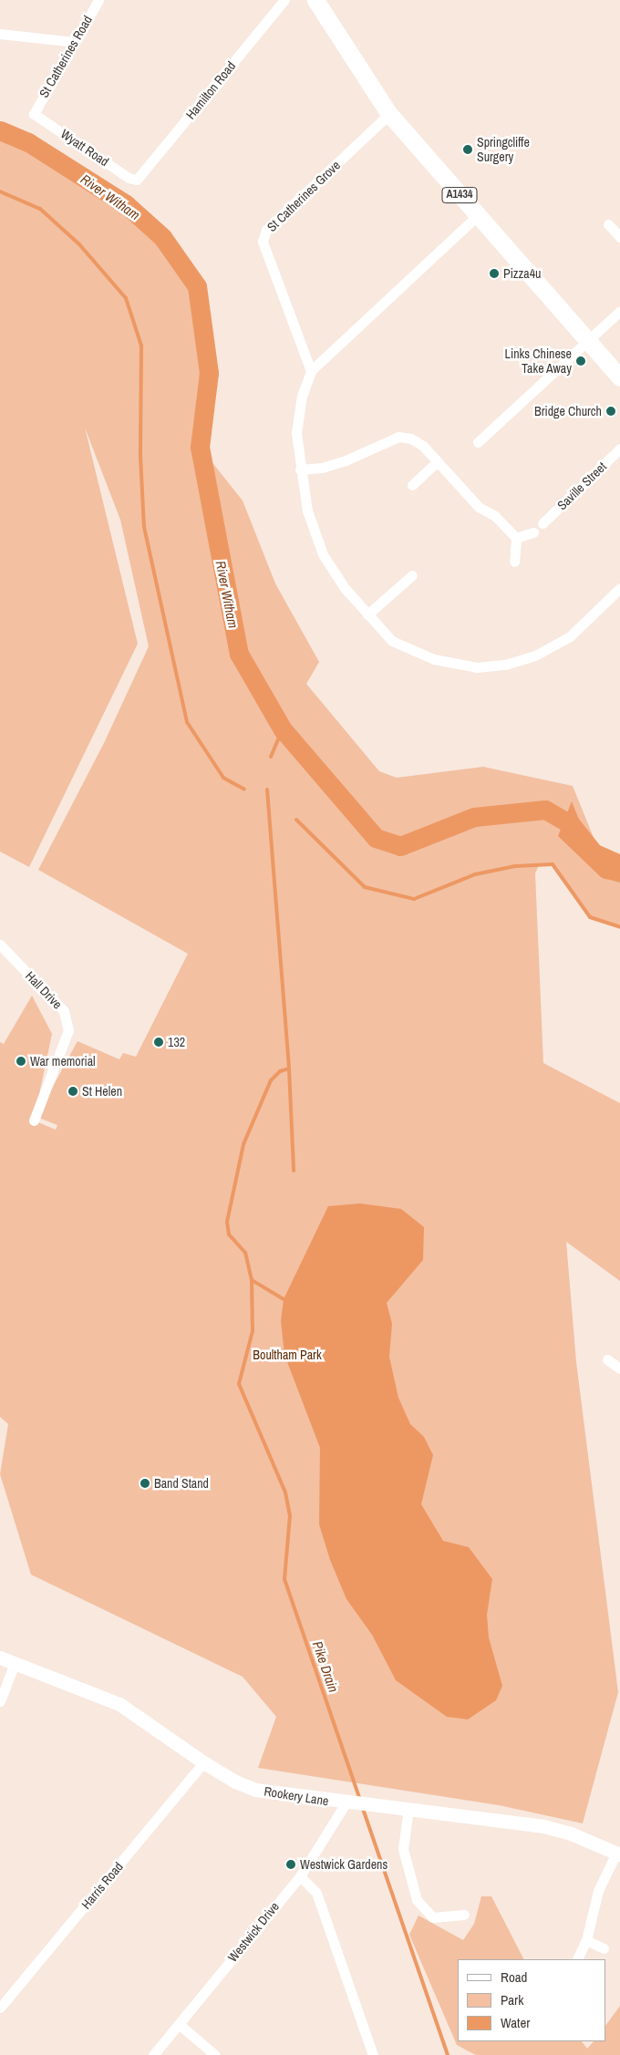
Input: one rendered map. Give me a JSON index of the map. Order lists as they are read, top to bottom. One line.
{"streets":{"main road":["A1434"],"street":["St Catherines Road","Hamilton Road","Wyatt Road","St Catherines Grove","Saville Street","Hall Drive","Rookery Lane","Harris Road","Westwick Drive"]},"crossings":[["St Catherines Road","Wyatt Road"],["Hamilton Road","Wyatt Road"],["A1434","St Catherines Grove"],["Rookery Lane","Harris Road"],["Rookery Lane","Westwick Drive"]],"water":["River Witham","Pike Drain"],"parks":["Boultham Park"],"places":["Springcliffe Surgery","Pizza4u","Links Chinese Take Away","Bridge Church","132","War memorial","St Helen","Band Stand","Westwick Gardens"],"legend":["Road","Park","Water"]}
